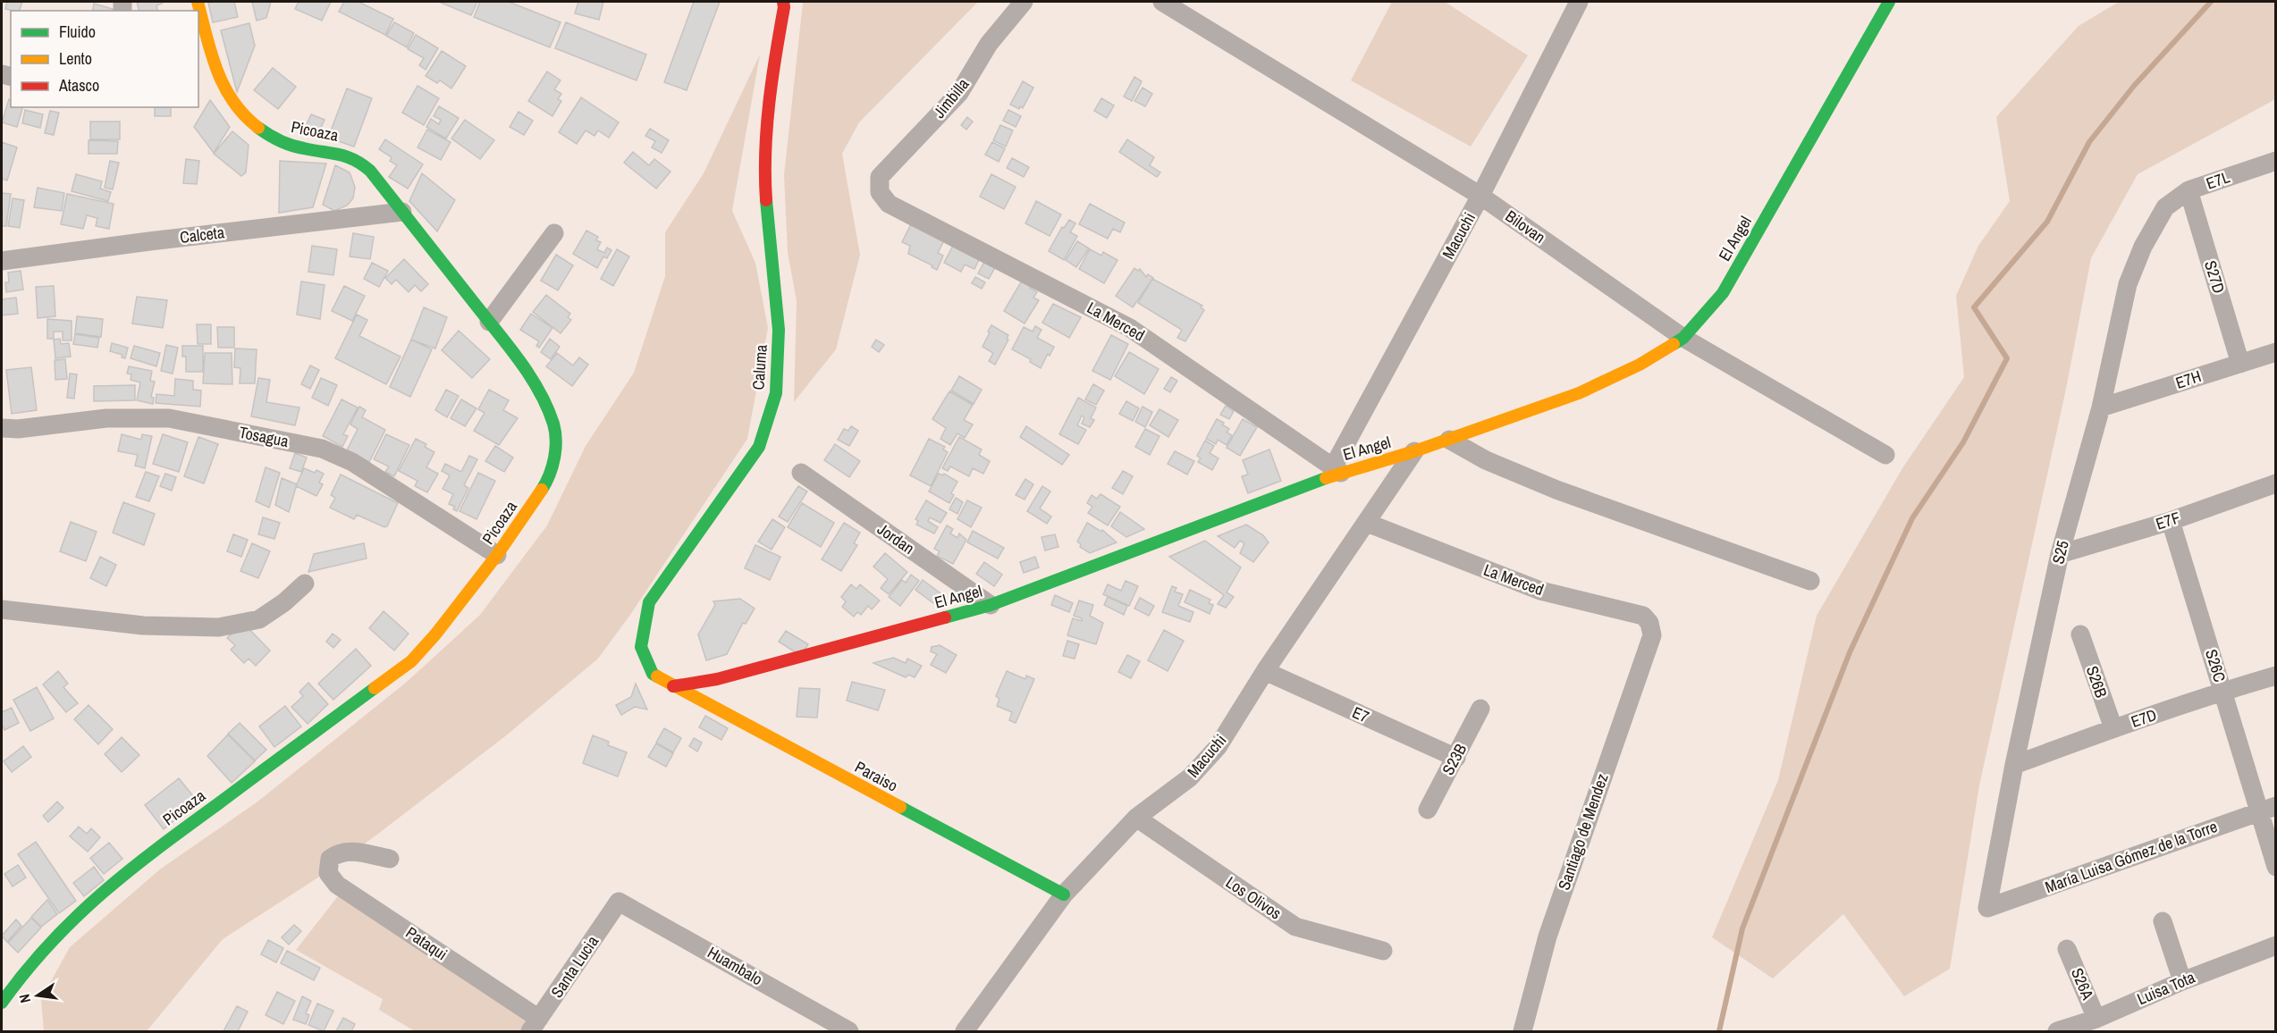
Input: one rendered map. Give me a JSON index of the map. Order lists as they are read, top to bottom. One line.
{"streets":{"street":["Jimbilla","Picoaza","E7L","Bilovan","Calceta","Macuchi","El Angel","S27D","La Merced","Caluma","E7H","Tosagua","E7F","Jordan","S25","S26C","S26B","E7","E7D","S23B","Paraiso","Santiago de Mendez","María Luisa Gómez de la Torre","Los Olivos","Pataqui","Huambalo","Santa Lucia","S26A","Luisa Tota"]},"crossings":[["Jimbilla","La Merced"],["Picoaza","Calceta"],["Picoaza","Tosagua"],["E7L","S27D"],["E7L","S25"],["Bilovan","Macuchi"],["Bilovan","El Angel"],["Macuchi","El Angel"],["Macuchi","La Merced"],["Macuchi","E7"],["Macuchi","Paraiso"],["Macuchi","Los Olivos"],["El Angel","La Merced"],["El Angel","Caluma"],["El Angel","Jordan"],["El Angel","Paraiso"],["S27D","E7H"],["La Merced","Santiago de Mendez"],["Caluma","Paraiso"],["E7H","S25"],["E7F","S25"],["E7F","S26C"],["S25","E7D"],["S25","María Luisa Gómez de la Torre"],["S26C","E7D"],["S26C","María Luisa Gómez de la Torre"],["S26B","E7D"],["E7","S23B"],["Pataqui","Santa Lucia"],["Huambalo","Santa Lucia"],["S26A","Luisa Tota"]],"legend":["Fluido","Lento","Atasco"],"north":"left"}
